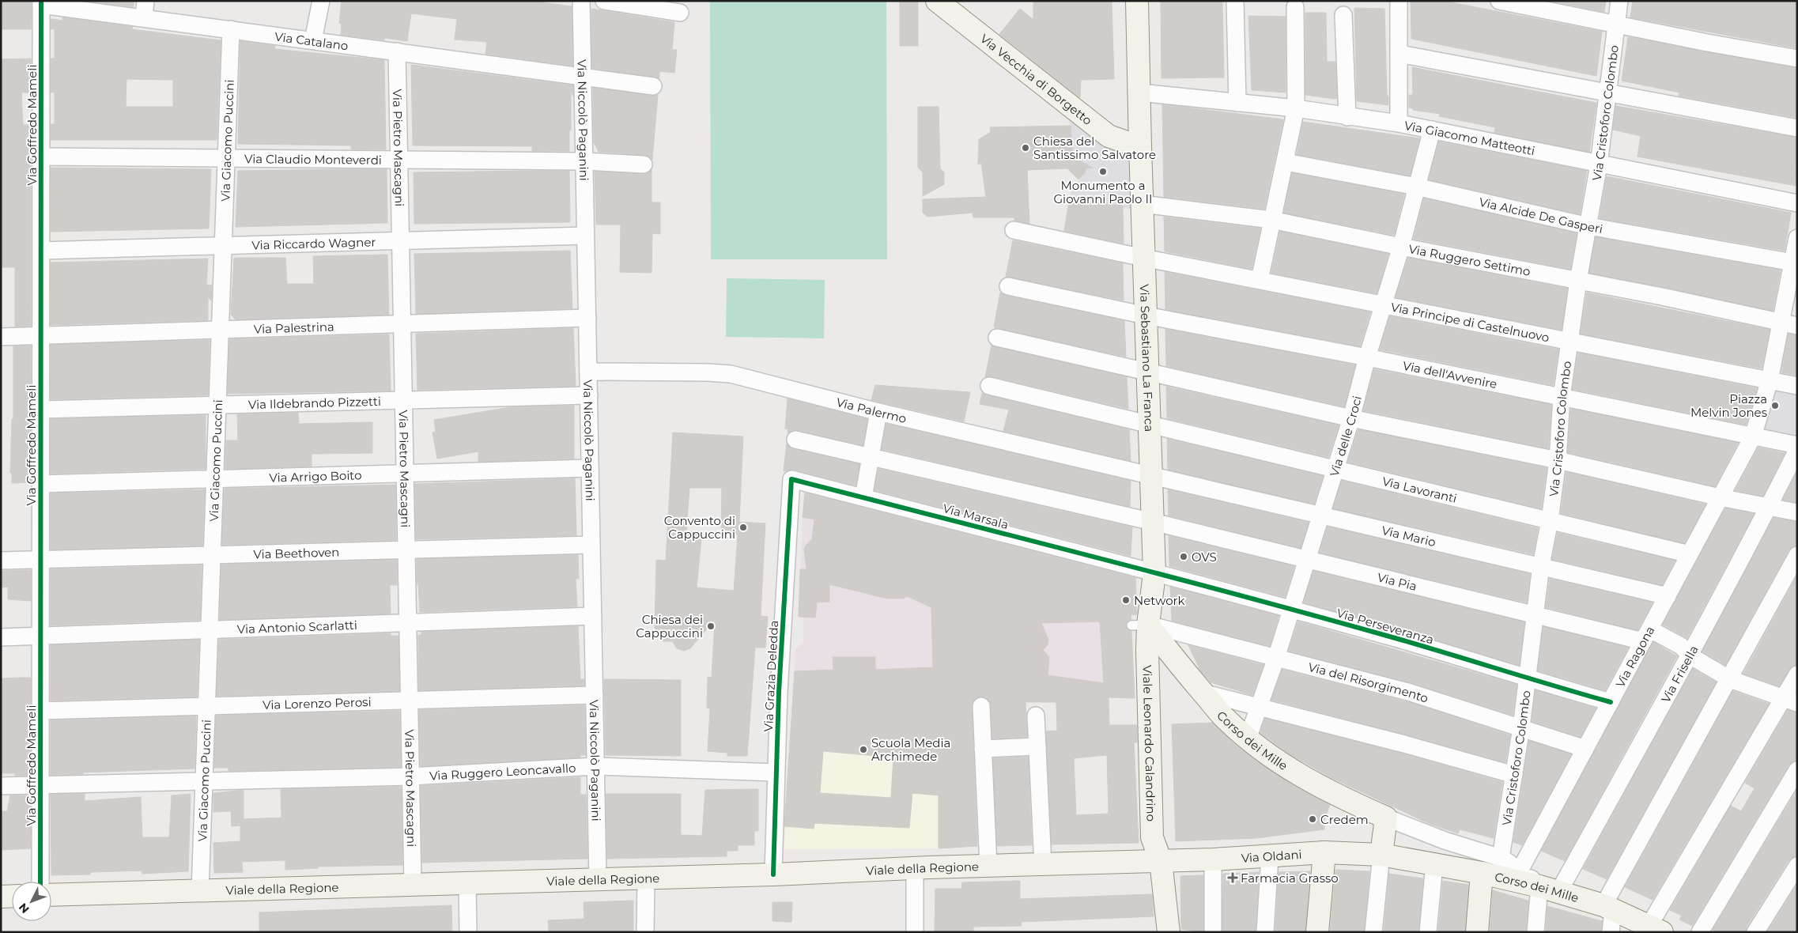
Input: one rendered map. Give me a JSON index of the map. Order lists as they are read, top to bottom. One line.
{"streets":{"main road":["Via Vecchia di Borgetto","Via Sebastiano La Franca","Corso dei Mille","Viale Leonardo Calandrino","Via Oldani","Viale della Regione"],"street":["Via Catalano","Via Cristoforo Colombo","Via Niccolò Paganini","Via Goffredo Mameli","Via Giacomo Matteotti","Via Giacomo Puccini","Via Pietro Mascagni","Via Claudio Monteverdi","Via Alcide De Gasperi","Via Riccardo Wagner","Via Ruggero Settimo","Via Principe di Castelnuovo","Via Palestrina","Via dell'Avvenire","Via Ildebrando Pizzetti","Via Palermo","Via delle Croci","Via Arrigo Boito","Via Lavoranti","Via Marsala","Via Mario","Via Beethoven","Via Pia","Via Perseveranza","Via Antonio Scarlatti","Via Ragona","Via Frisella","Via Grazia Deledda","Via del Risorgimento","Via Lorenzo Perosi","Via Ruggero Leoncavallo"]},"crossings":[["Via Catalano","Via Niccolò Paganini"],["Via Catalano","Via Goffredo Mameli"],["Via Catalano","Via Giacomo Puccini"],["Via Catalano","Via Pietro Mascagni"],["Via Vecchia di Borgetto","Via Sebastiano La Franca"],["Via Cristoforo Colombo","Via Giacomo Matteotti"],["Via Cristoforo Colombo","Via Alcide De Gasperi"],["Via Cristoforo Colombo","Via Ruggero Settimo"],["Via Cristoforo Colombo","Via Principe di Castelnuovo"],["Via Cristoforo Colombo","Via dell'Avvenire"],["Via Cristoforo Colombo","Via Lavoranti"],["Via Cristoforo Colombo","Via Mario"],["Via Cristoforo Colombo","Via Pia"],["Via Cristoforo Colombo","Via Perseveranza"],["Via Cristoforo Colombo","Via del Risorgimento"],["Via Niccolò Paganini","Via Claudio Monteverdi"],["Via Niccolò Paganini","Via Riccardo Wagner"],["Via Niccolò Paganini","Via Palestrina"],["Via Niccolò Paganini","Via Ildebrando Pizzetti"],["Via Niccolò Paganini","Via Palermo"],["Via Niccolò Paganini","Via Arrigo Boito"],["Via Niccolò Paganini","Via Beethoven"],["Via Niccolò Paganini","Via Antonio Scarlatti"],["Via Niccolò Paganini","Via Lorenzo Perosi"],["Via Niccolò Paganini","Via Ruggero Leoncavallo"],["Via Niccolò Paganini","Viale della Regione"],["Via Goffredo Mameli","Via Claudio Monteverdi"],["Via Goffredo Mameli","Via Riccardo Wagner"],["Via Goffredo Mameli","Via Palestrina"],["Via Goffredo Mameli","Via Ildebrando Pizzetti"],["Via Goffredo Mameli","Via Arrigo Boito"],["Via Goffredo Mameli","Via Beethoven"],["Via Goffredo Mameli","Via Antonio Scarlatti"],["Via Goffredo Mameli","Via Lorenzo Perosi"],["Via Goffredo Mameli","Via Ruggero Leoncavallo"],["Via Giacomo Matteotti","Via Sebastiano La Franca"],["Via Giacomo Matteotti","Via delle Croci"],["Via Giacomo Puccini","Via Claudio Monteverdi"],["Via Giacomo Puccini","Via Riccardo Wagner"],["Via Giacomo Puccini","Via Palestrina"],["Via Giacomo Puccini","Via Ildebrando Pizzetti"],["Via Giacomo Puccini","Via Arrigo Boito"],["Via Giacomo Puccini","Via Beethoven"],["Via Giacomo Puccini","Via Antonio Scarlatti"],["Via Giacomo Puccini","Via Lorenzo Perosi"],["Via Giacomo Puccini","Via Ruggero Leoncavallo"],["Via Giacomo Puccini","Viale della Regione"],["Via Pietro Mascagni","Via Claudio Monteverdi"],["Via Pietro Mascagni","Via Riccardo Wagner"],["Via Pietro Mascagni","Via Palestrina"],["Via Pietro Mascagni","Via Ildebrando Pizzetti"],["Via Pietro Mascagni","Via Arrigo Boito"],["Via Pietro Mascagni","Via Beethoven"],["Via Pietro Mascagni","Via Antonio Scarlatti"],["Via Pietro Mascagni","Via Lorenzo Perosi"],["Via Pietro Mascagni","Via Ruggero Leoncavallo"],["Via Pietro Mascagni","Viale della Regione"],["Via Alcide De Gasperi","Via delle Croci"],["Via Ruggero Settimo","Via Sebastiano La Franca"],["Via Ruggero Settimo","Via delle Croci"],["Via Principe di Castelnuovo","Via Sebastiano La Franca"],["Via Principe di Castelnuovo","Via delle Croci"],["Via Principe di Castelnuovo","Via Ragona"],["Via Sebastiano La Franca","Via dell'Avvenire"],["Via Sebastiano La Franca","Via Palermo"],["Via Sebastiano La Franca","Via Lavoranti"],["Via Sebastiano La Franca","Via Marsala"],["Via Sebastiano La Franca","Via Mario"],["Via Sebastiano La Franca","Via Pia"],["Via Sebastiano La Franca","Via Perseveranza"],["Via Sebastiano La Franca","Via del Risorgimento"],["Via Sebastiano La Franca","Corso dei Mille"],["Via Sebastiano La Franca","Viale Leonardo Calandrino"],["Via dell'Avvenire","Via delle Croci"],["Via dell'Avvenire","Via Ragona"],["Via Palermo","Via Mario"],["Via delle Croci","Via Lavoranti"],["Via delle Croci","Via Mario"],["Via delle Croci","Via Pia"],["Via delle Croci","Via Perseveranza"],["Via delle Croci","Via del Risorgimento"],["Via delle Croci","Corso dei Mille"],["Via Lavoranti","Via Ragona"],["Via Marsala","Via Perseveranza"],["Via Marsala","Via Grazia Deledda"],["Via Mario","Via Ragona"],["Via Pia","Via Ragona"],["Via Pia","Via Frisella"],["Via Perseveranza","Via Ragona"],["Via Ragona","Via del Risorgimento"],["Via Frisella","Corso dei Mille"],["Via Grazia Deledda","Via Ruggero Leoncavallo"],["Via Grazia Deledda","Viale della Regione"],["Via del Risorgimento","Corso dei Mille"],["Via del Risorgimento","Viale Leonardo Calandrino"],["Corso dei Mille","Viale Leonardo Calandrino"],["Corso dei Mille","Via Oldani"],["Viale Leonardo Calandrino","Via Oldani"],["Viale Leonardo Calandrino","Viale della Regione"],["Via Oldani","Viale della Regione"]],"places":{"other":["Chiesa del Santissimo Salvatore","Monumento a Giovanni Paolo II","Piazza Melvin Jones","Convento di Cappuccini","OVS","Network","Chiesa dei Cappuccini","Scuola Media Archimede","Credem"],"health":["Farmacia Grasso"]},"north":"bottom left"}
